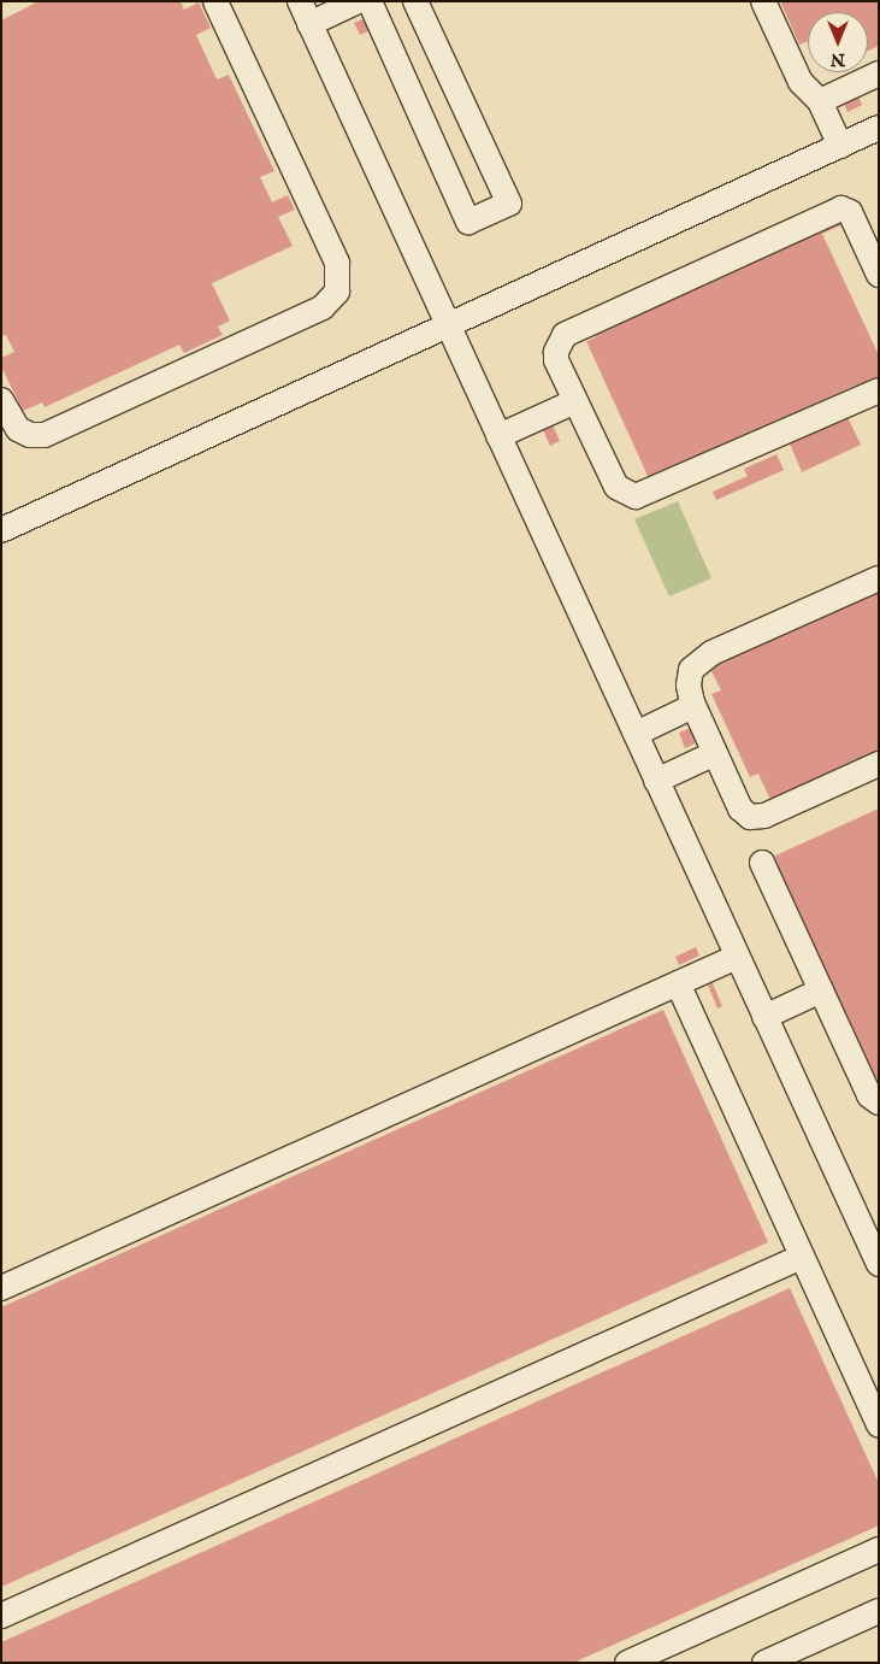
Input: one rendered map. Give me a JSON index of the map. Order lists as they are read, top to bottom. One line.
{"north":"bottom"}
